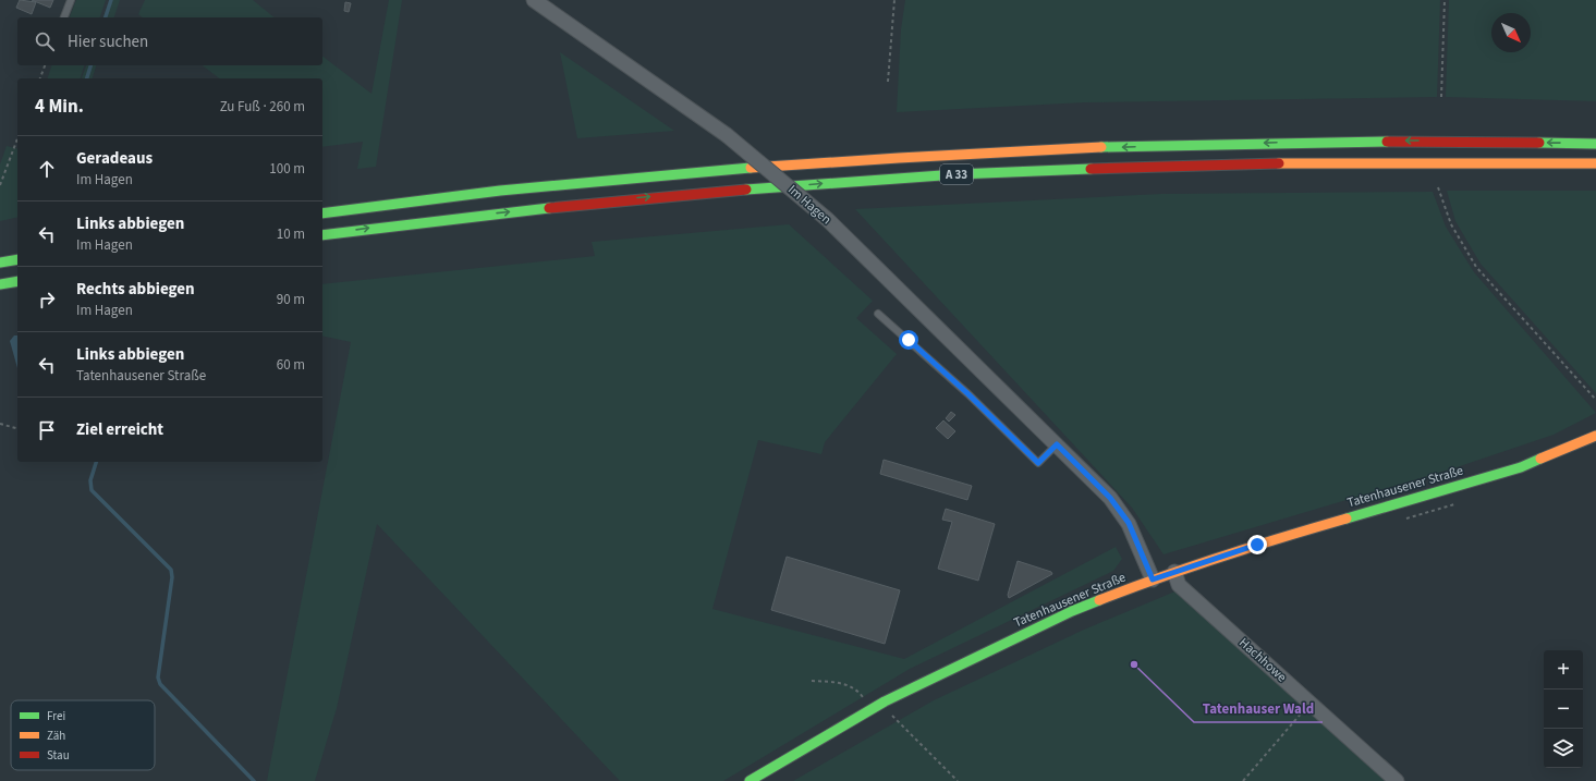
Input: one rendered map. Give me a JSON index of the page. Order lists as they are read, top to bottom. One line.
{"streets":{"main road":["A 33","Tatenhausener Straße"],"street":["Im Hagen","Hachhowe"]},"crossings":[["Im Hagen","Tatenhausener Straße"],["Tatenhausener Straße","Hachhowe"]],"places":["Tatenhauser Wald"],"legend":["Frei","Zäh","Stau"],"north":"bottom right","page":{"search":"Hier suchen","heading":["4 Min.","Zu Fuß · 260 m"],"list":[["Geradeaus","Im Hagen","100 m"],["Links abbiegen","Im Hagen","10 m"],["Rechts abbiegen","Im Hagen","90 m"],["Links abbiegen","Tatenhausener Straße","60 m"],"Ziel erreicht"],"map_buttons":["+","−"]}}
